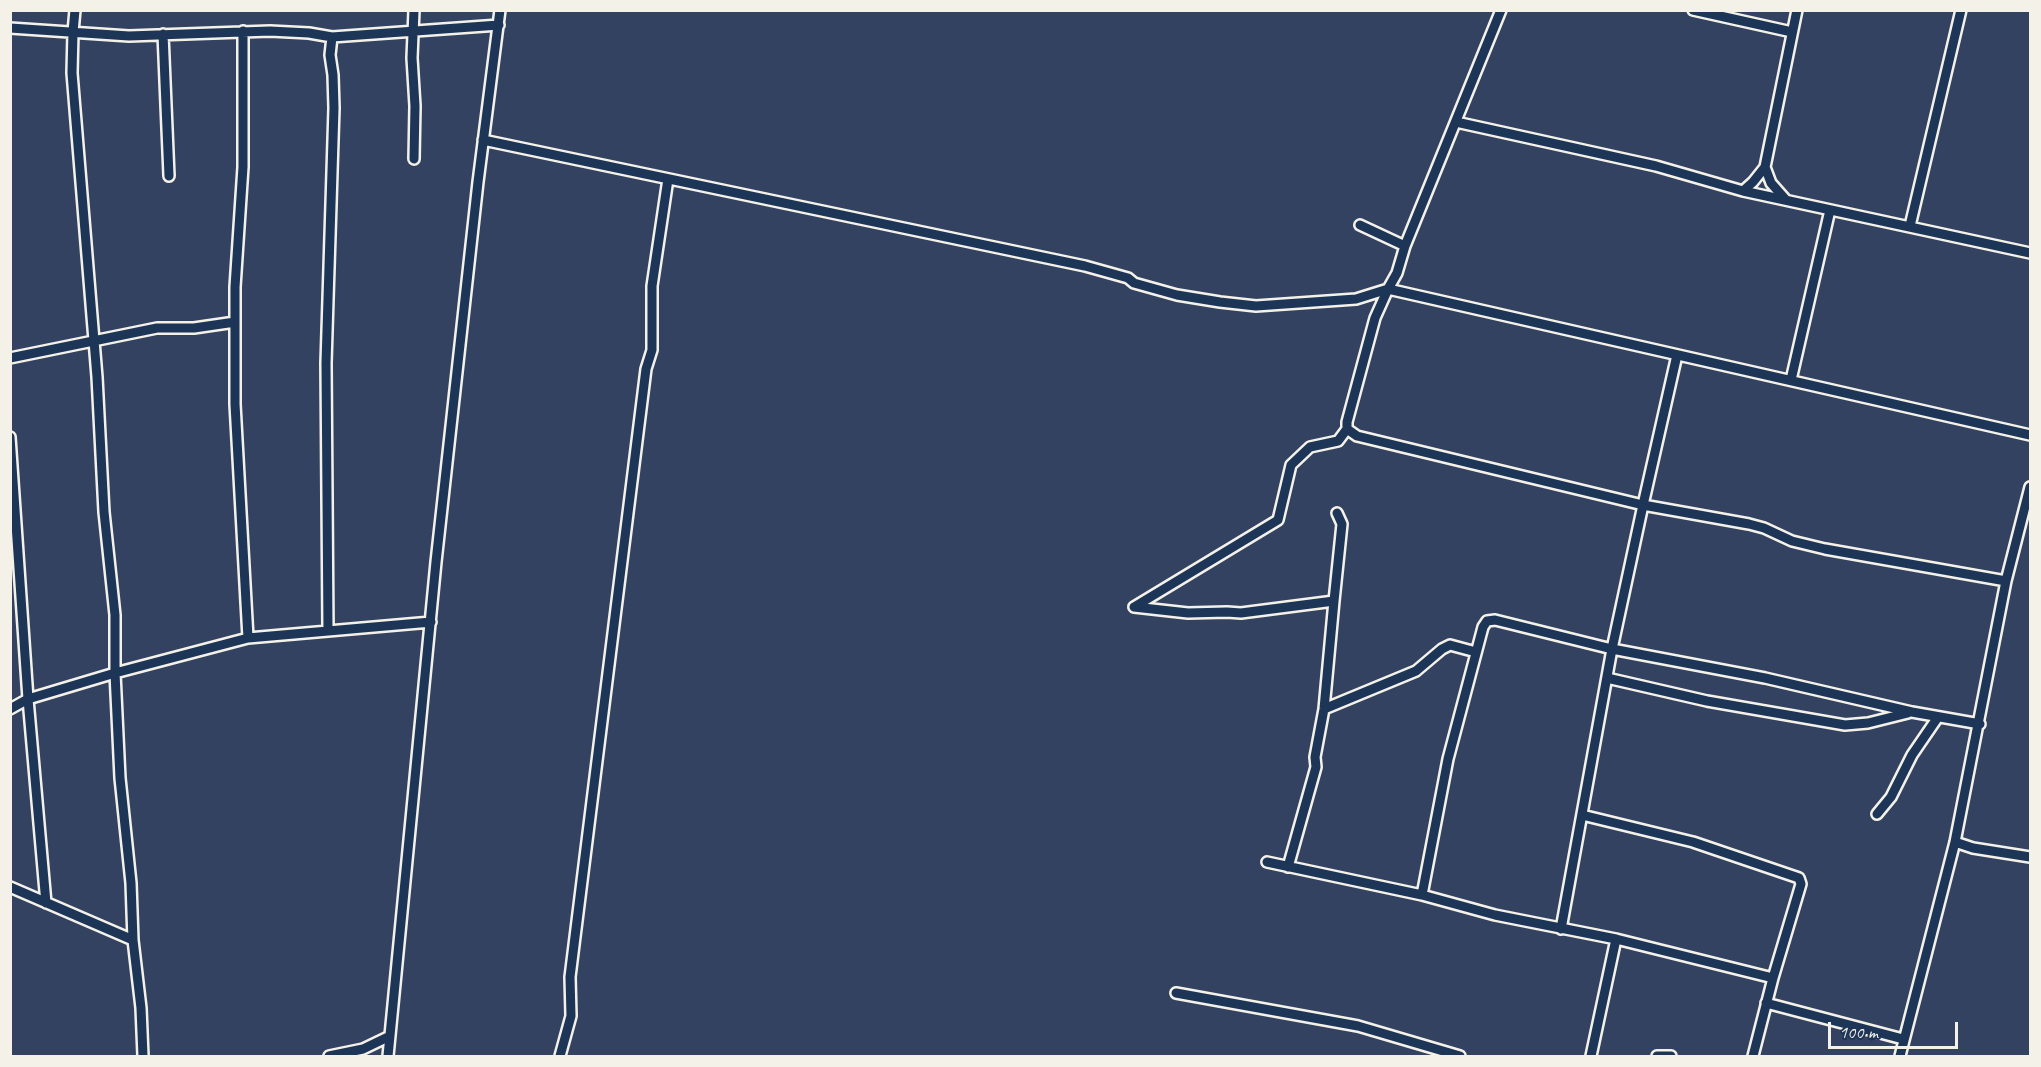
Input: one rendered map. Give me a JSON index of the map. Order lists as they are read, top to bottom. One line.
{"scale_bar":"100 m"}
